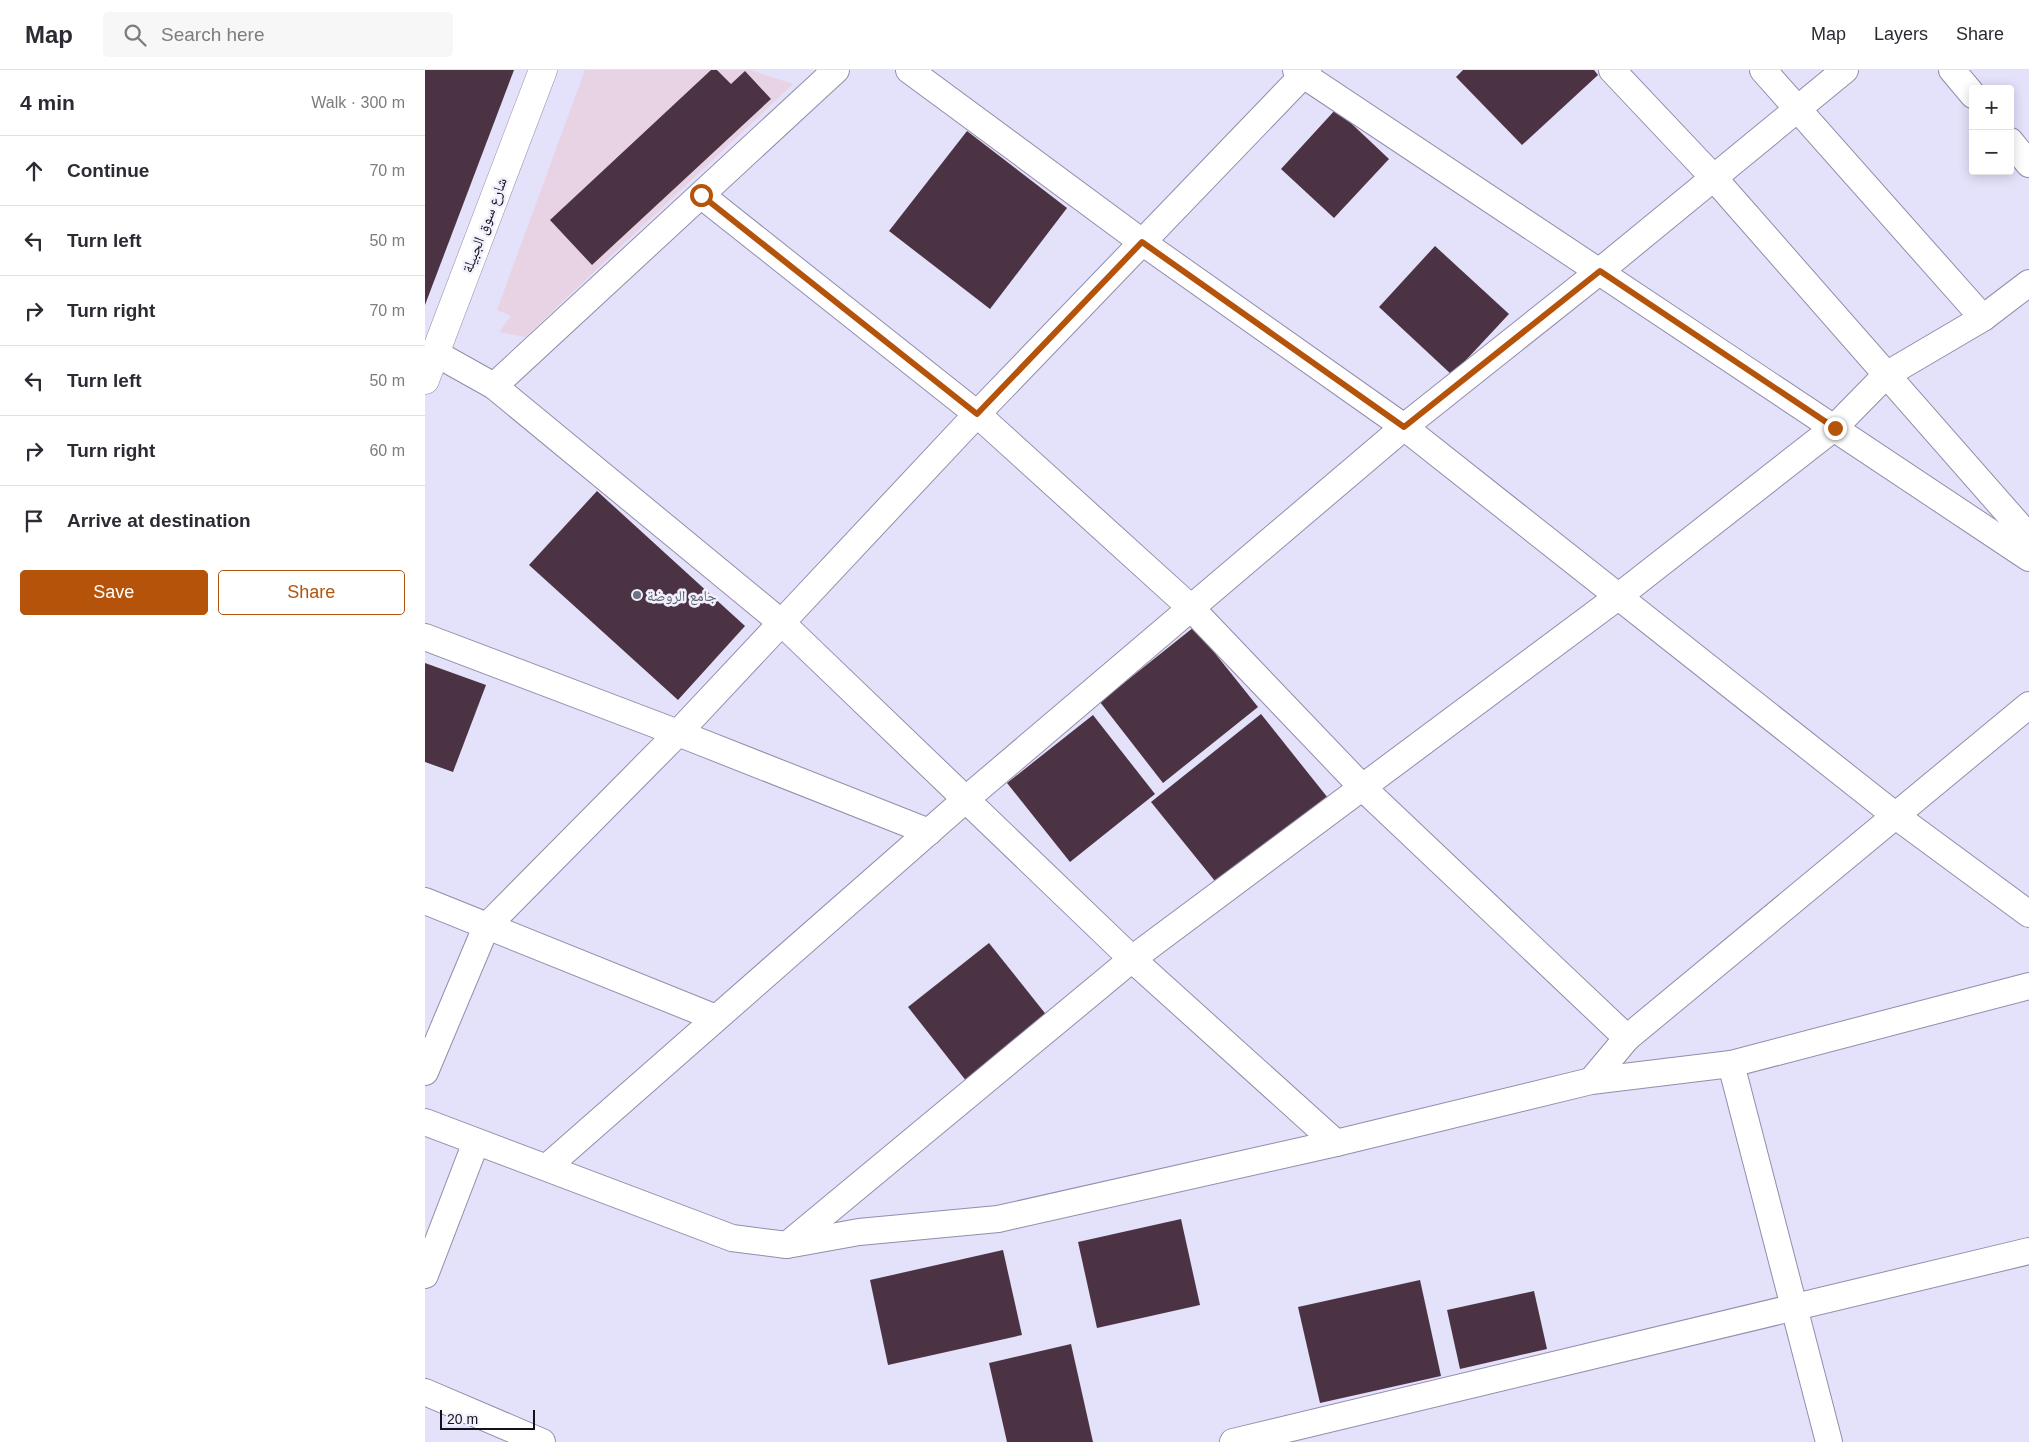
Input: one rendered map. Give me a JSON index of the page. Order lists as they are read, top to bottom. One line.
{"streets":{"street":["شارع سوق الجبيلة"]},"places":["جامع الروضة"],"scale_bar":"20 m","page":{"header":"Map","search":"Search here","nav":["Map","Layers","Share"],"heading":["4 min","Walk · 300 m"],"map_buttons":["+","−"],"list":[["Continue","70 m"],["Turn left","50 m"],["Turn right","70 m"],["Turn left","50 m"],["Turn right","60 m"],"Arrive at destination"],"buttons":["Save","Share"],"scale":"20 m"}}
